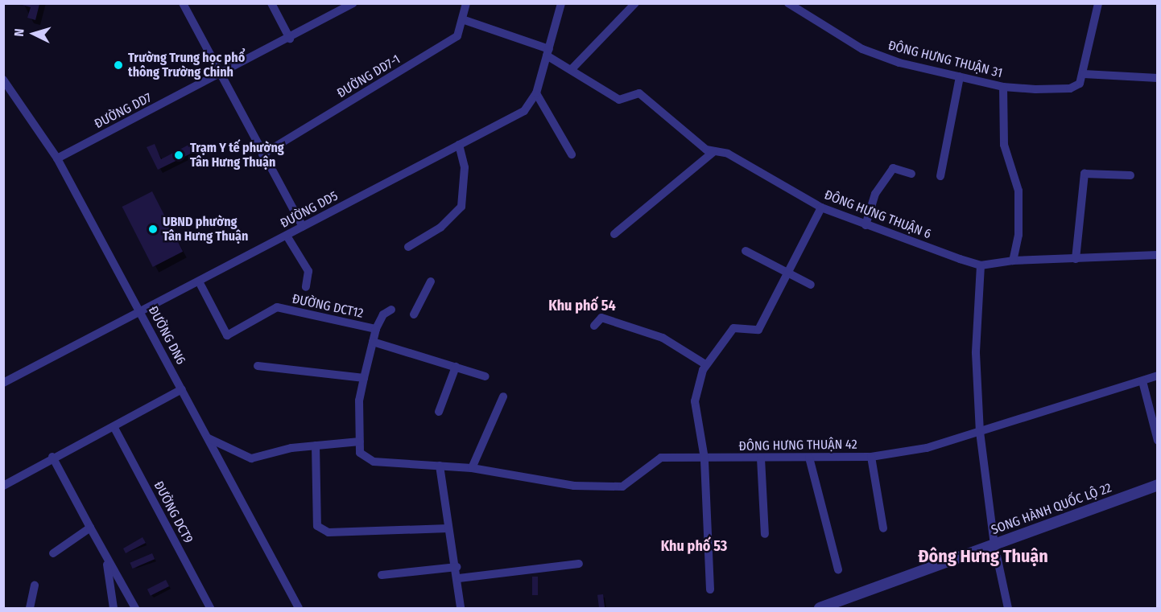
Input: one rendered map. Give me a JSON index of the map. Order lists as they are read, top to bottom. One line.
{"streets":{"street":["ĐÔNG HƯNG THUẬN 31","ĐƯỜNG DD7-1","ĐƯỜNG DD7","ĐƯỜNG DD5","ĐÔNG HƯNG THUẬN 6","ĐƯỜNG DCT12","ĐƯỜNG DN6","ĐÔNG HƯNG THUẬN 42","SONG HÀNH QUỐC LỘ 22","ĐƯỜNG DCT9"]},"crossings":[["ĐƯỜNG DD7-1","ĐÔNG HƯNG THUẬN 6"],["ĐƯỜNG DD7","ĐƯỜNG DN6"],["ĐƯỜNG DD5","ĐÔNG HƯNG THUẬN 6"],["ĐƯỜNG DD5","ĐƯỜNG DCT12"],["ĐƯỜNG DD5","ĐƯỜNG DN6"]],"districts":["Khu phố 54","Khu phố 53","Đông Hưng Thuận"],"places":["Trường Trung học phổ thông Trường Chinh","Trạm Y tế phường Tân Hưng Thuận","UBND phường Tân Hưng Thuận"],"north":"left"}
